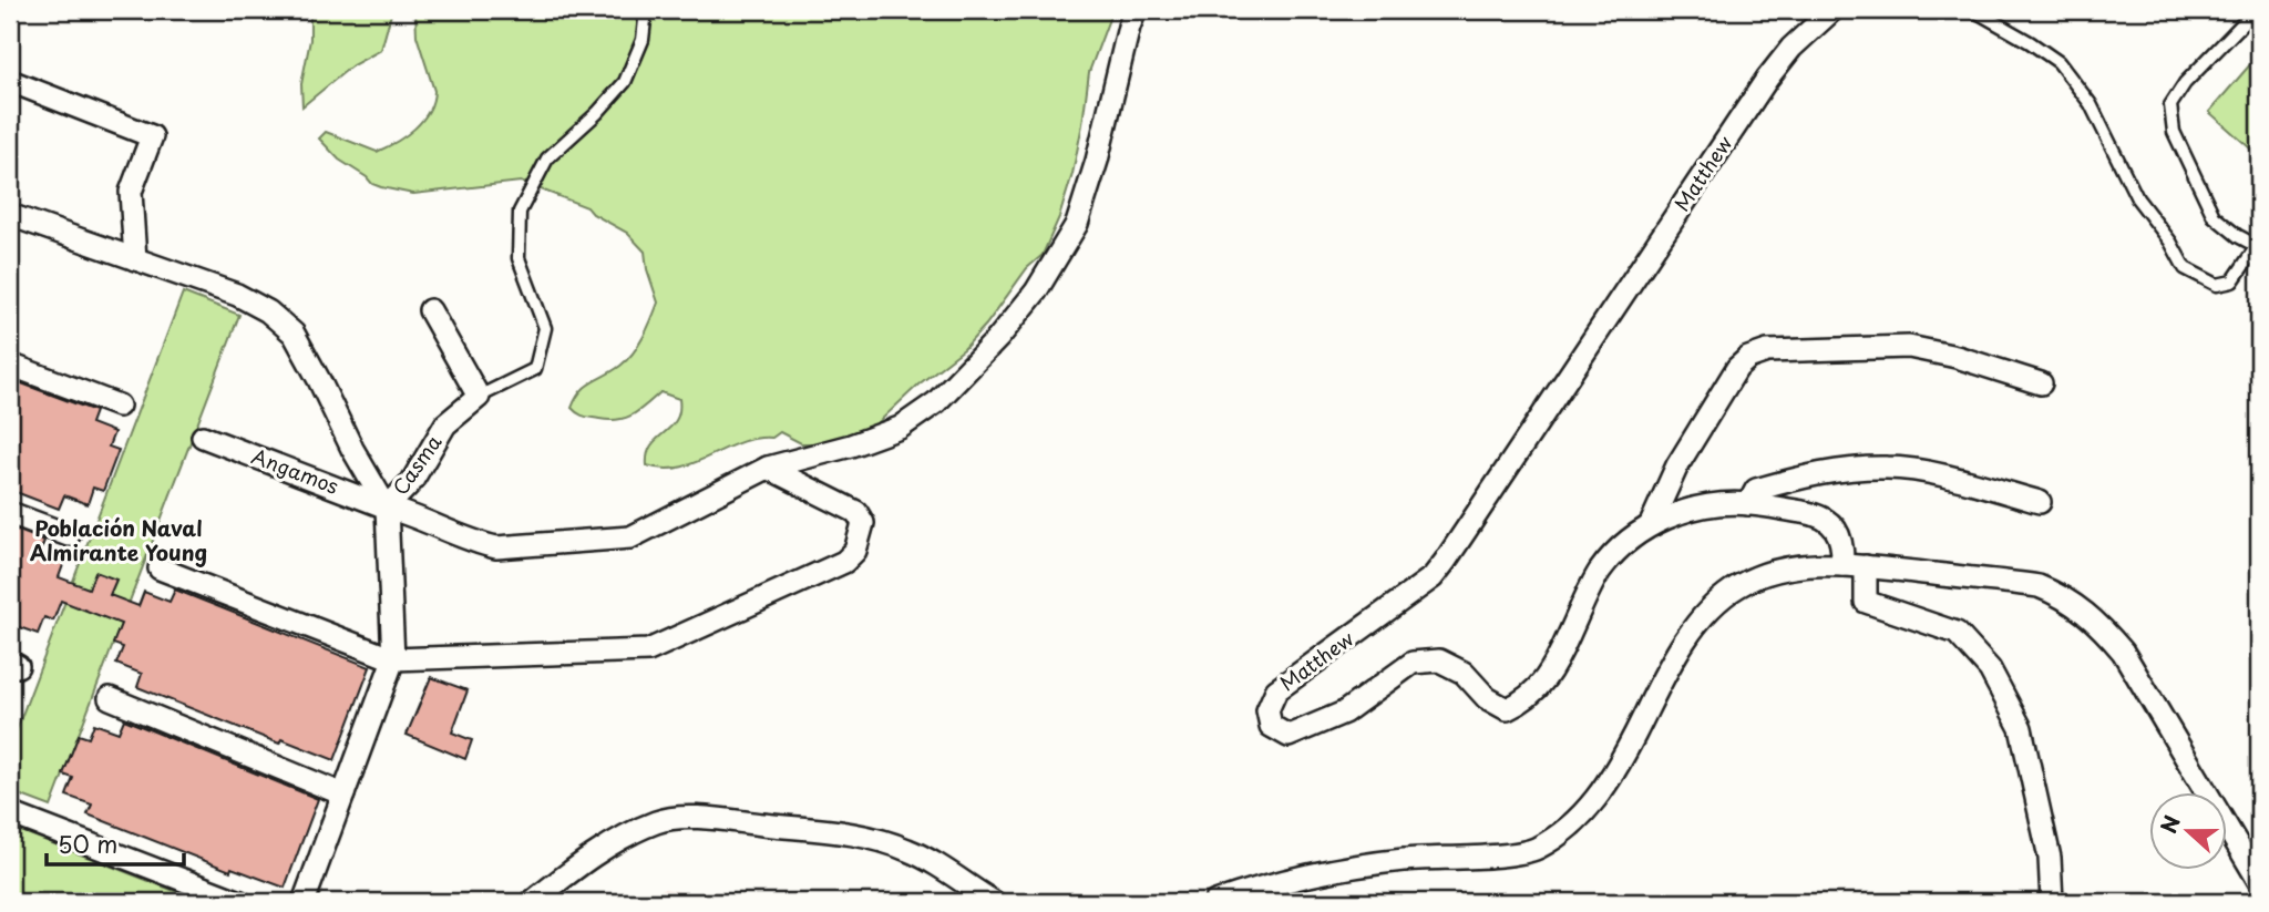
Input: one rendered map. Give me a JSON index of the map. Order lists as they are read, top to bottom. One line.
{"streets":{"street":["Matthew","Casma","Angamos"]},"crossings":[["Casma","Angamos"]],"districts":["Población Naval Almirante Young"],"scale_bar":"50 m","north":"left"}
